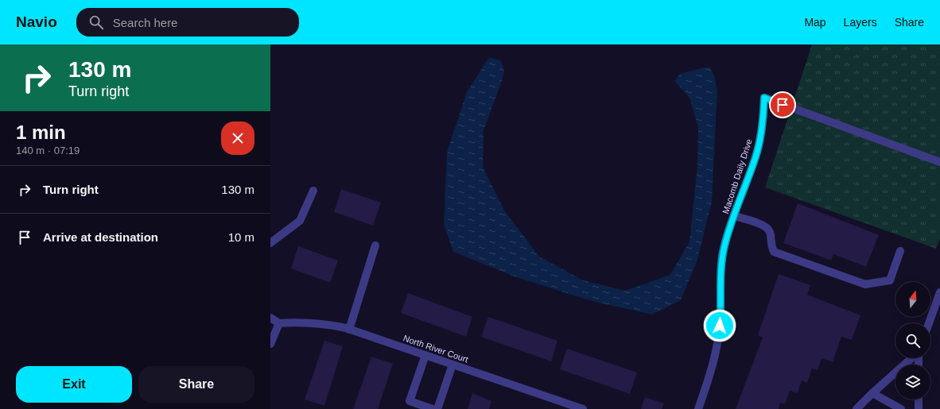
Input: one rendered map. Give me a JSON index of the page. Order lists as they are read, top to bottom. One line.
{"streets":{"street":["Macomb Daily Drive","North River Court"]},"north":"top","page":{"header":"Navio","search":"Search here","nav":["Map","Layers","Share"],"turn":["130 m","Turn right"],"heading":["1 min","140 m · 07:19"],"list":[{"name":"Turn right","value":"130 m"},{"name":"Arrive at destination","value":"10 m"}],"buttons":["Exit","Share"]}}
